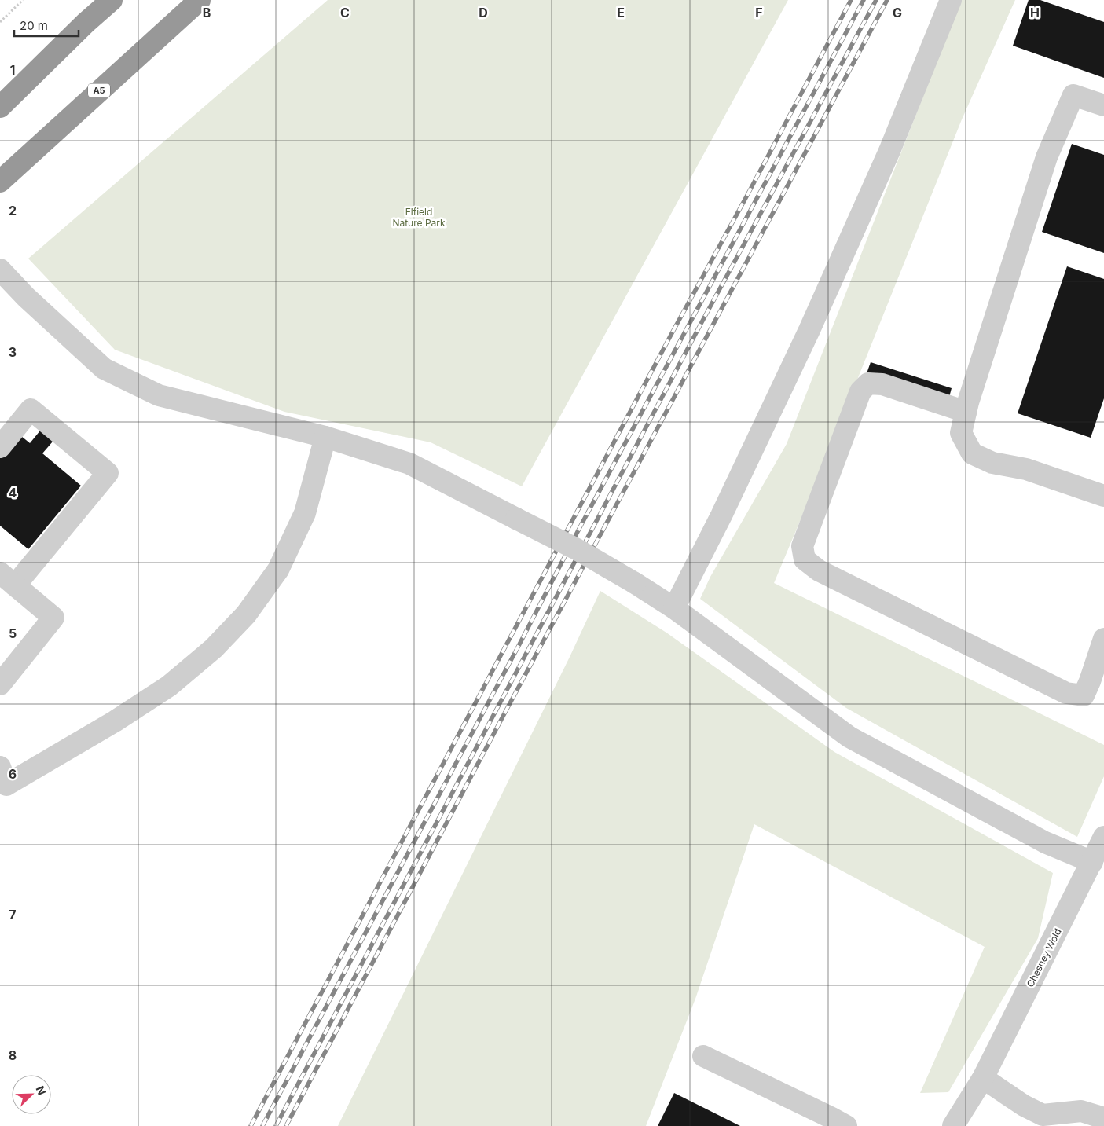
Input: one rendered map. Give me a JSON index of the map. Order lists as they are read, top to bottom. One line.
{"streets":{"highway":["A5"],"street":["Chesney Wold"]},"parks":["Elfield Nature Park"],"scale_bar":"20 m","north":"top right","grid":{"columns":["B","C","D","E","F","G","H"],"rows":["1","2","3","4","5","6","7","8"]}}
